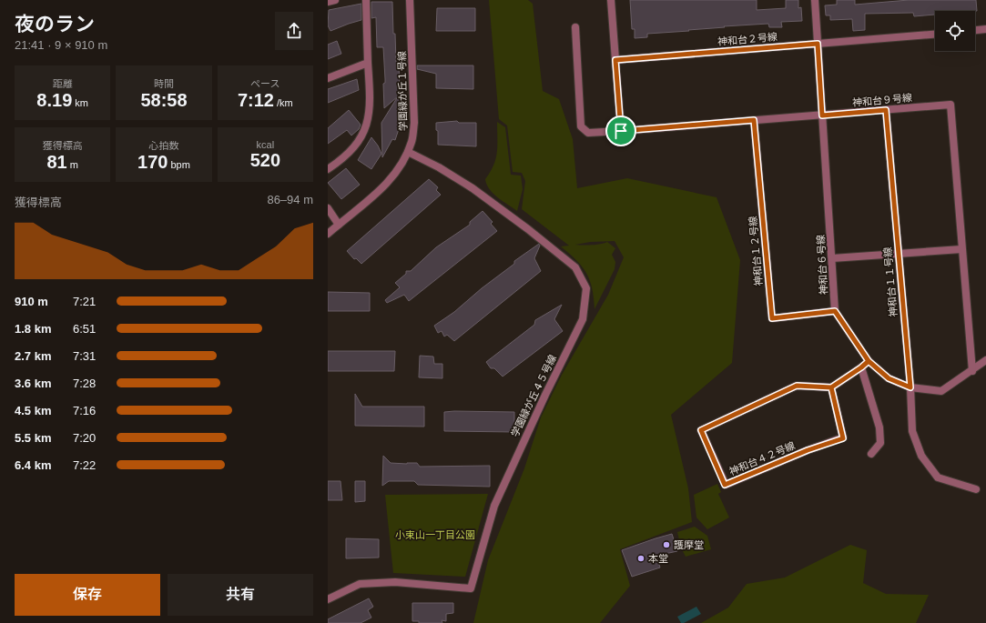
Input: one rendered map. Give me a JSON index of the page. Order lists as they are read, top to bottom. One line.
{"streets":{"street":["神和台２号線","学園緑が丘１号線","神和台９号線","神和台１２号線","神和台６号線","神和台１１号線","学園緑が丘４５号線","神和台４２号線"]},"crossings":[["神和台２号線","神和台６号線"],["学園緑が丘１号線","学園緑が丘４５号線"],["神和台９号線","神和台１２号線"],["神和台９号線","神和台６号線"],["神和台９号線","神和台１１号線"],["神和台１２号線","神和台６号線"]],"parks":["小束山一丁目公園"],"places":["護摩堂","本堂"],"page":{"heading":["夜のラン","21:41 · 9 × 910 m"],"stats":[["距離","8.19 km"],["時間","58:58"],["ペース","7:12 /km"],["獲得標高","81 m"],["心拍数","170 bpm"],["kcal","520"]],"chart":["獲得標高","86–94 m"],"list":[{"name":"910 m","note":"7:21"},{"name":"1.8 km","note":"6:51"},{"name":"2.7 km","note":"7:31"},{"name":"3.6 km","note":"7:28"},{"name":"4.5 km","note":"7:16"},{"name":"5.5 km","note":"7:20"},{"name":"6.4 km","note":"7:22"}],"buttons":["保存","共有"]}}
